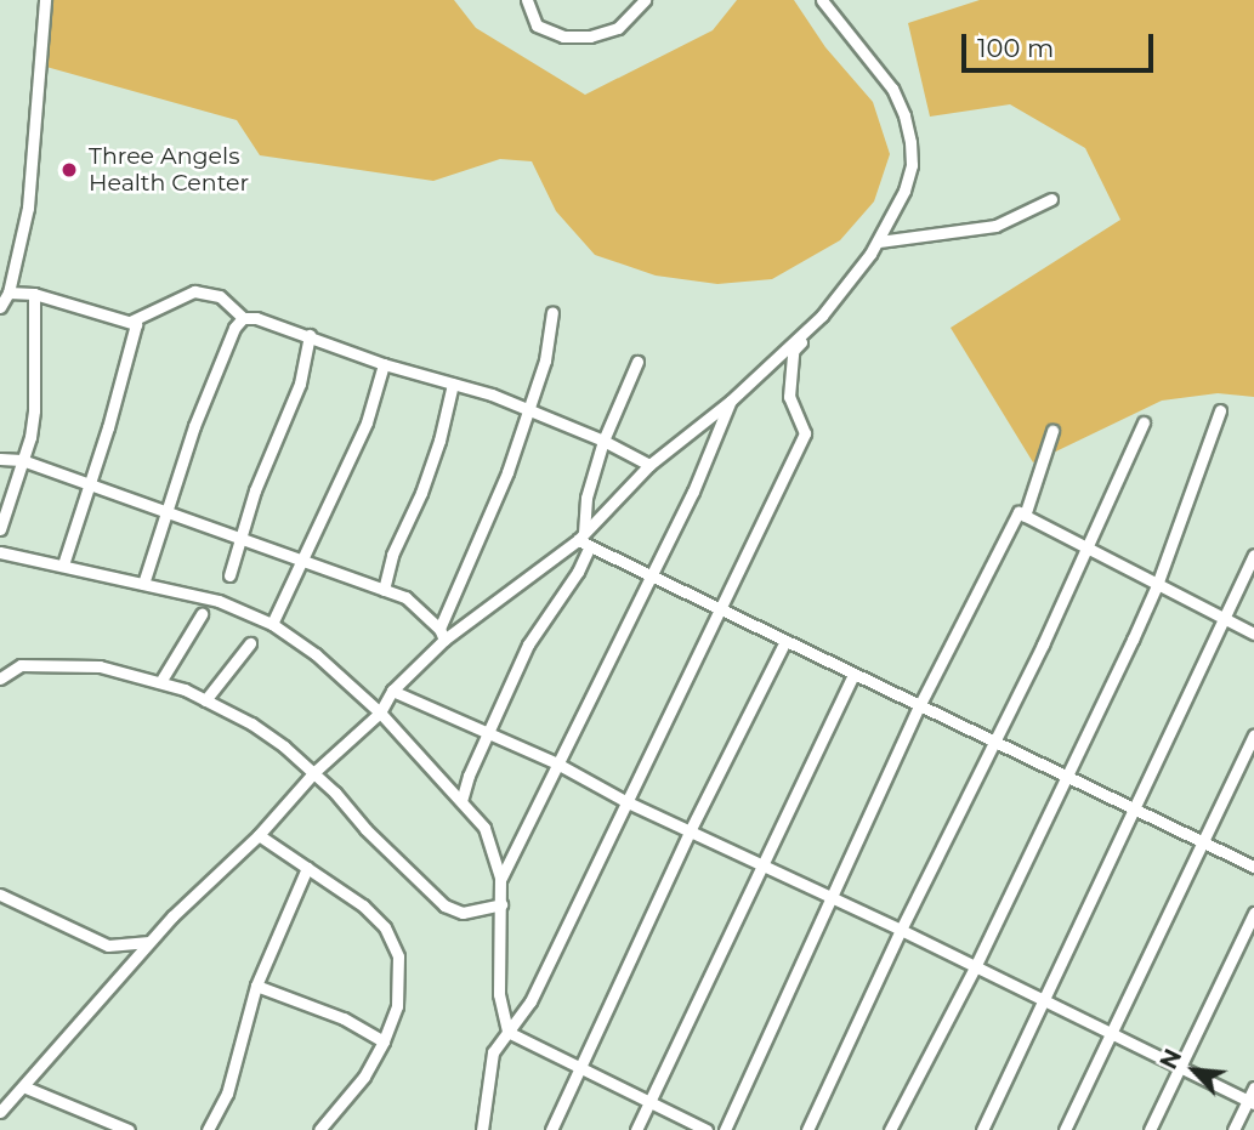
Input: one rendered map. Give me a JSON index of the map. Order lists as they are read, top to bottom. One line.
{"places":["Three Angels Health Center"],"scale_bar":"100 m","north":"top left"}
